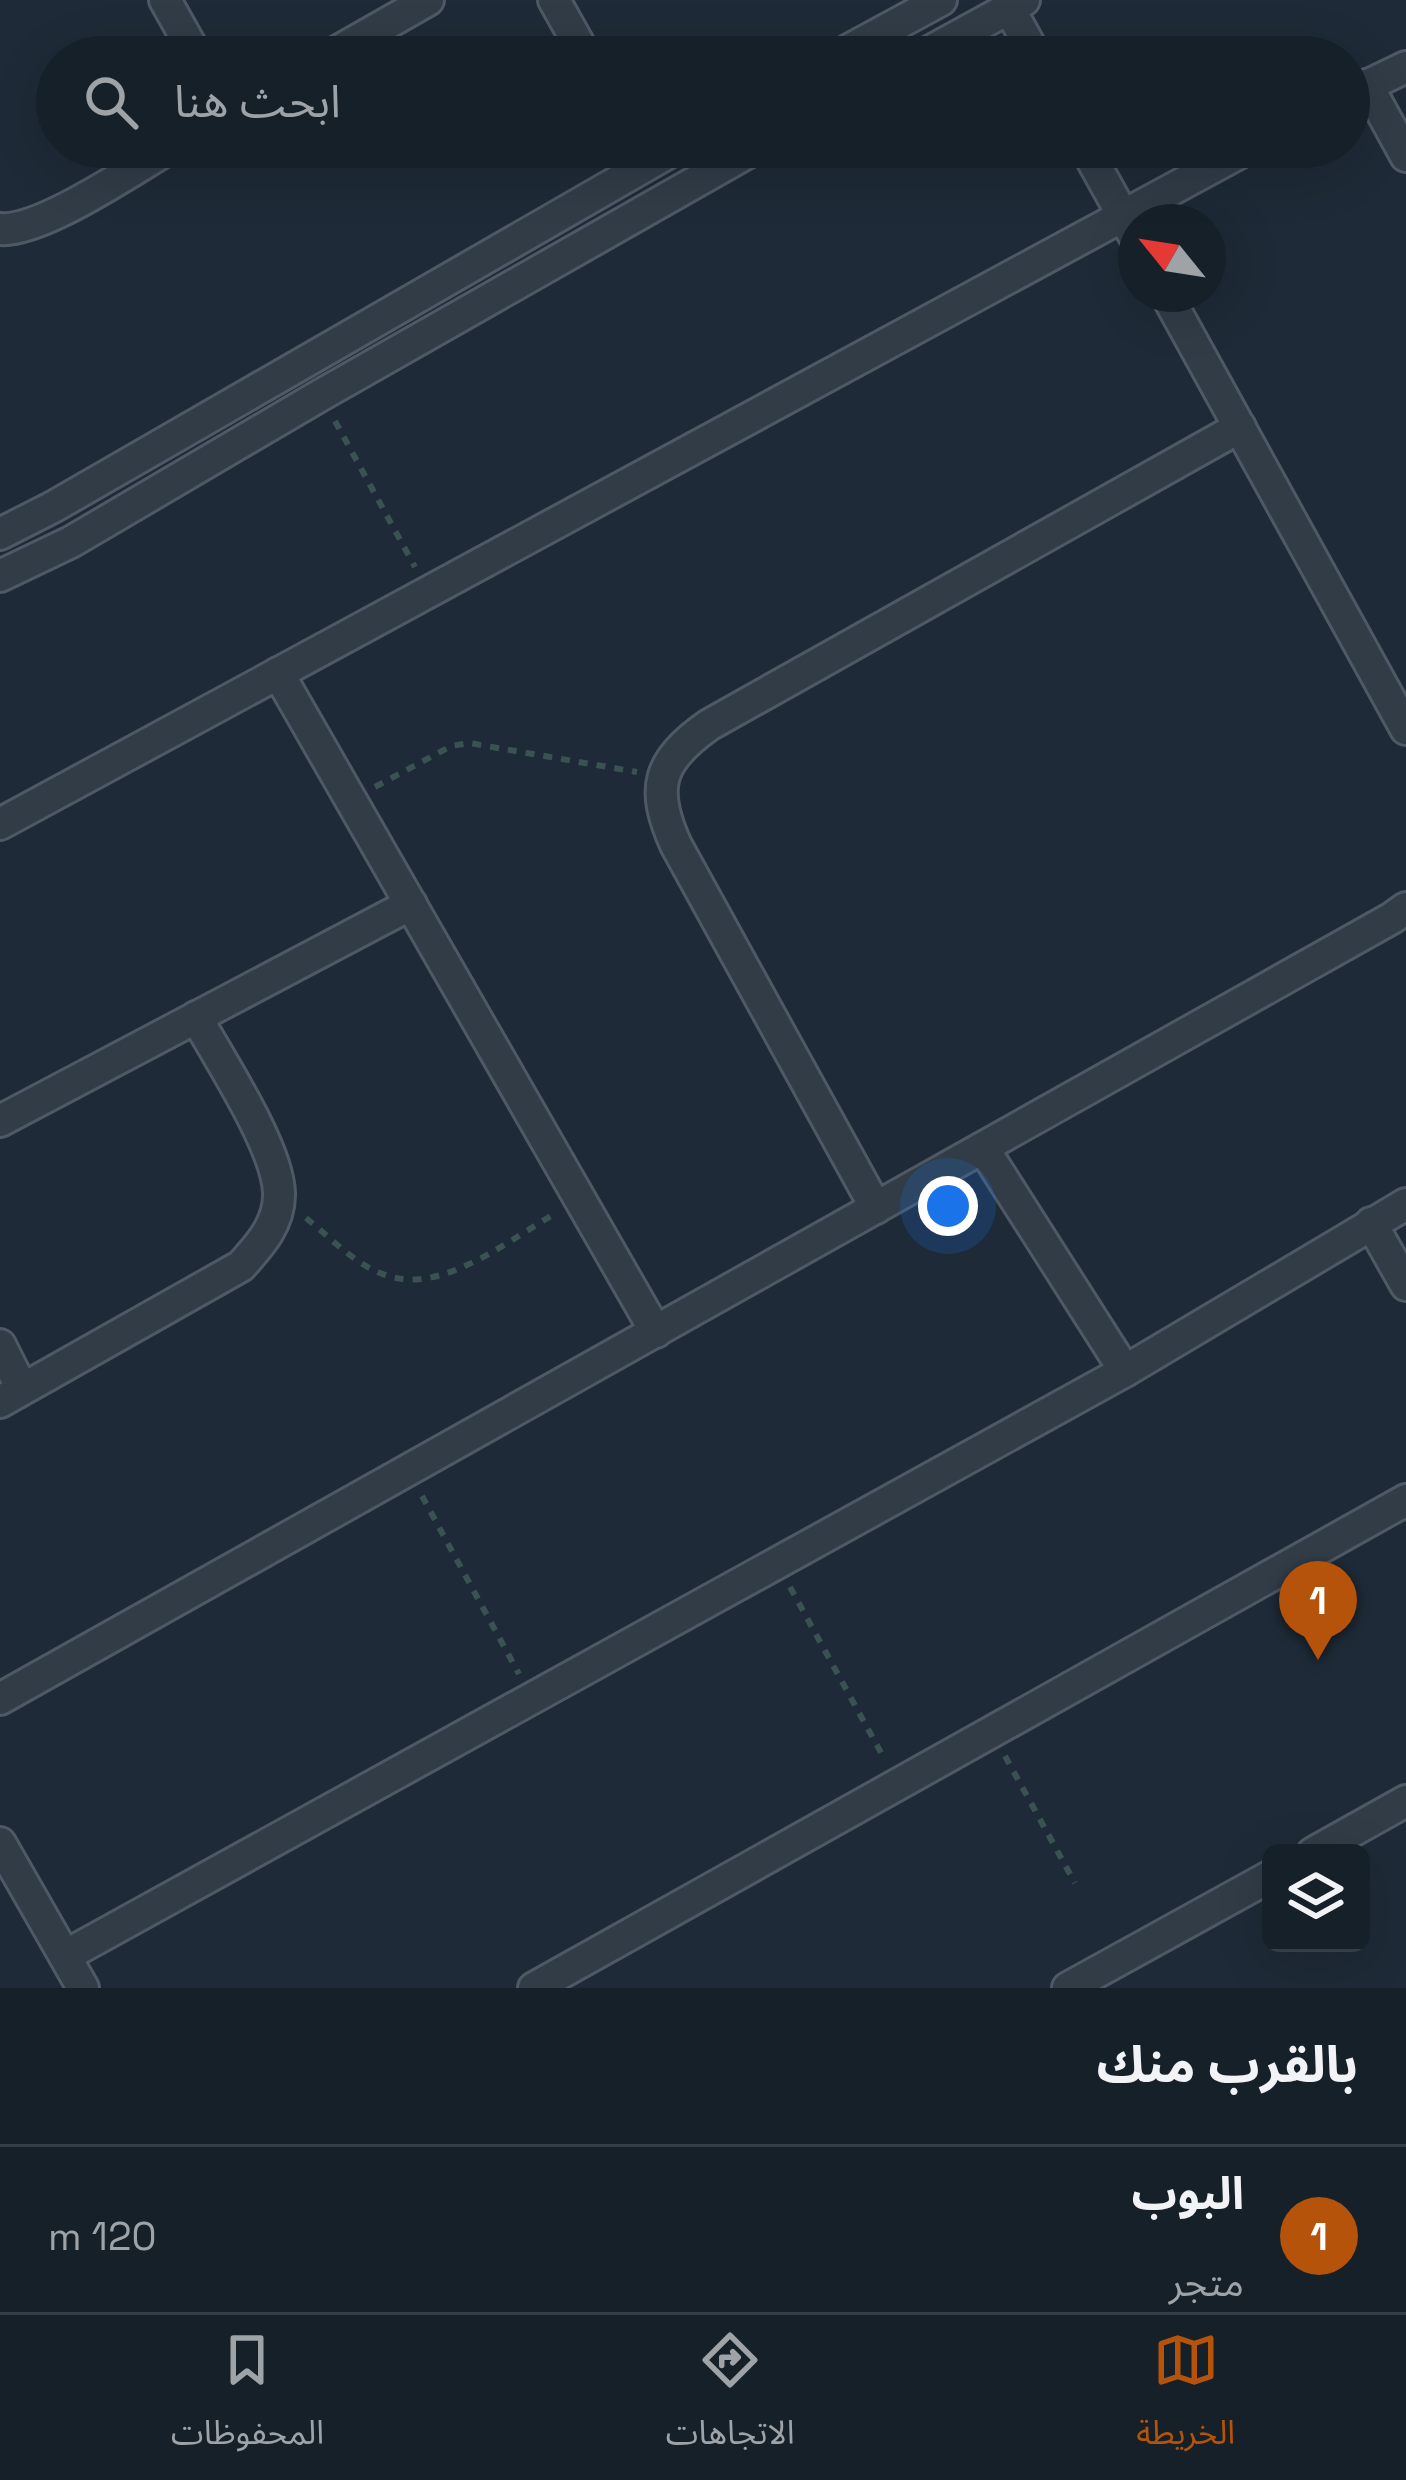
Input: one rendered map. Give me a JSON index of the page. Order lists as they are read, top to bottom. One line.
{"north":"top left","page":{"search":"ابحث هنا","pins":"1","heading":"بالقرب منك","list":[{"mark":"1","name":"البوب","note":"متجر","value":"120 m"}],"nav":["الخريطة","الاتجاهات","المحفوظات"]}}
